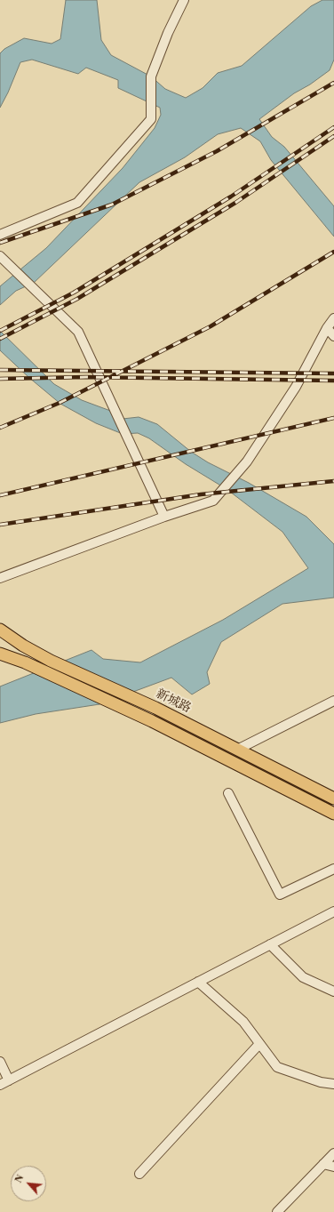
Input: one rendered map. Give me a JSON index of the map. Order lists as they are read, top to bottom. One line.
{"streets":{"main road":["新城路"]},"north":"top left"}
